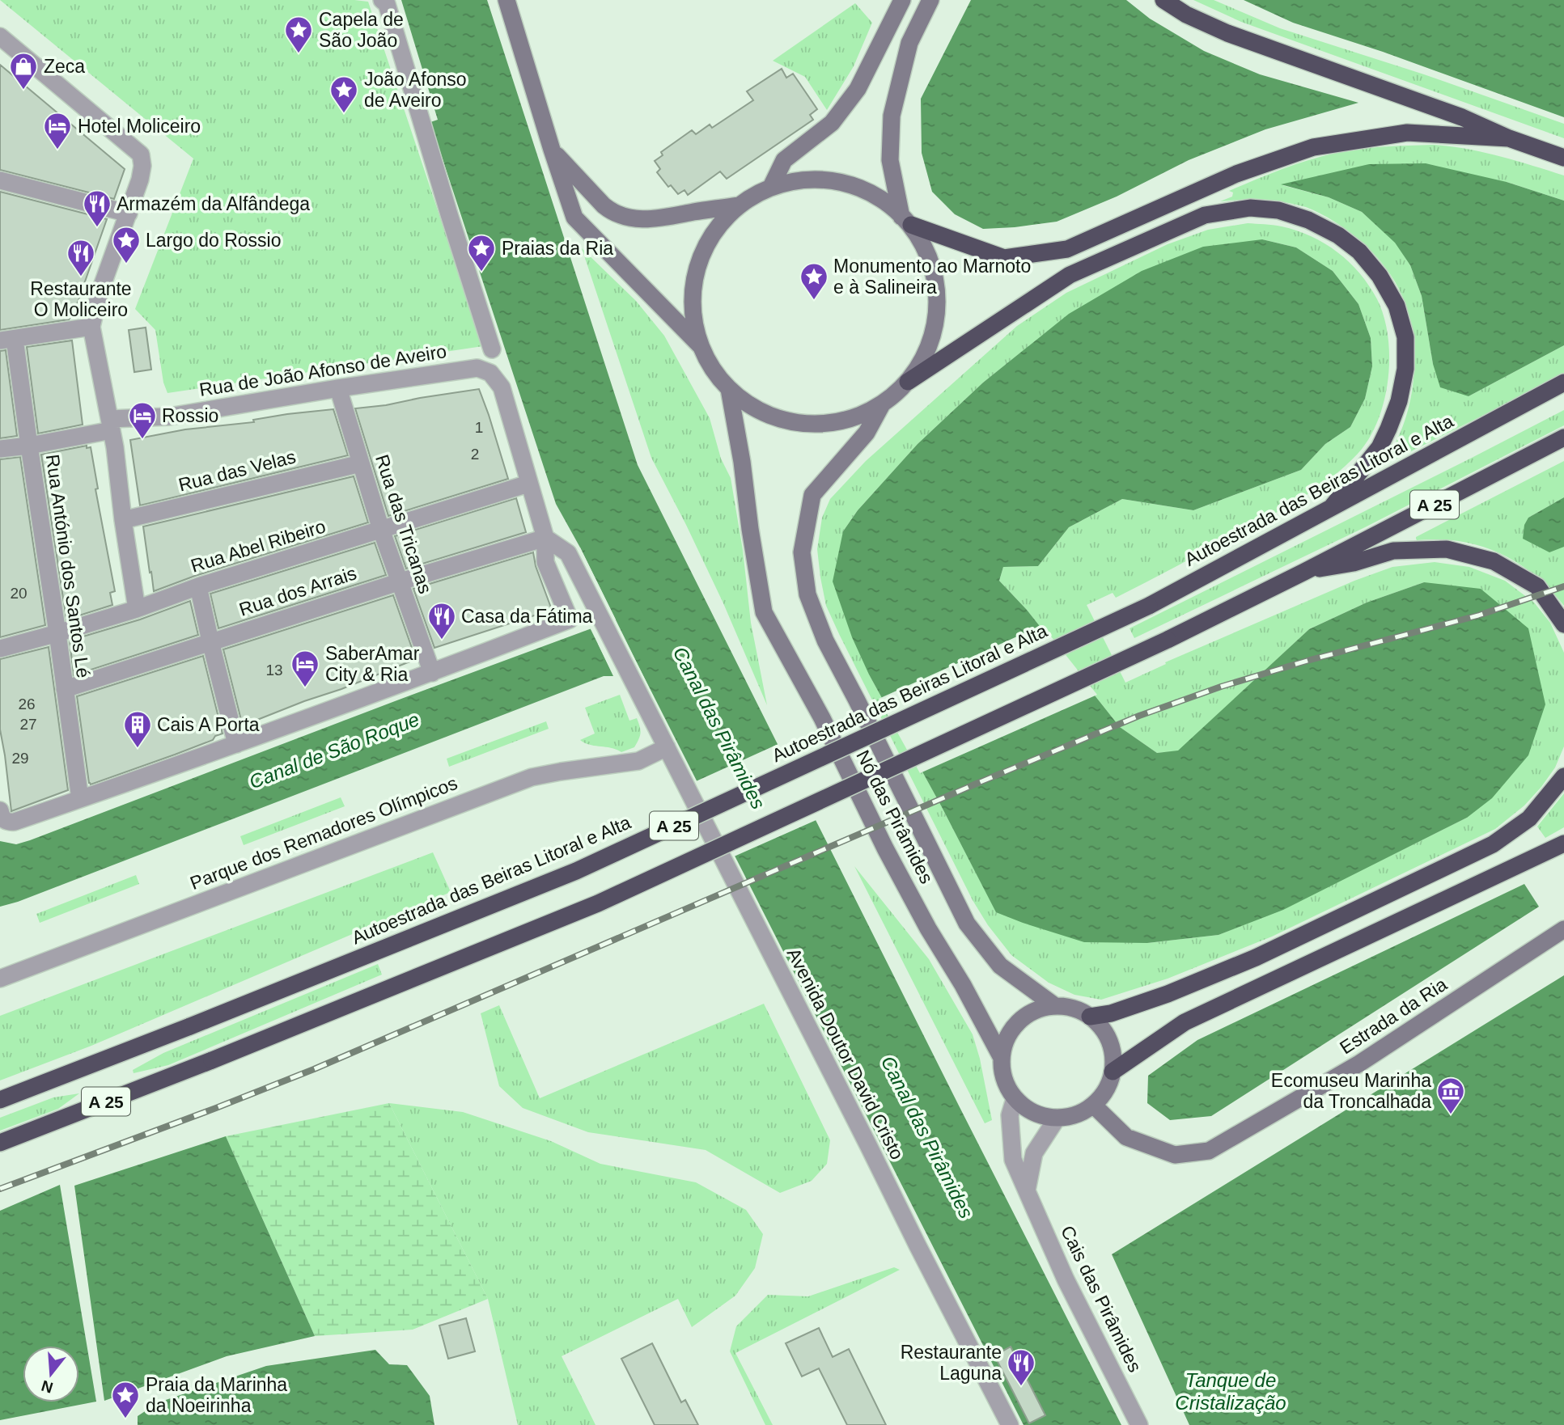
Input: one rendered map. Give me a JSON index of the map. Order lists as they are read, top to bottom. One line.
{"streets":{"highway":["Autoestrada das Beiras Litoral e Alta","A 25"],"main road":["Nó das Pirâmides","Estrada da Ria"],"street":["Rua de João Afonso de Aveiro","Rua das Velas","Rua das Tricanas","Rua Abel Ribeiro","Rua António dos Santos Lé","Rua dos Arrais","Parque dos Remadores Olímpicos","Avenida Doutor David Cristo","Cais das Pirâmides"]},"crossings":[["Rua de João Afonso de Aveiro","Rua das Tricanas"],["Rua de João Afonso de Aveiro","Rua Abel Ribeiro"],["Rua de João Afonso de Aveiro","Rua António dos Santos Lé"],["Rua das Velas","Rua das Tricanas"],["Rua das Tricanas","Rua Abel Ribeiro"],["Rua das Tricanas","Rua dos Arrais"],["Rua Abel Ribeiro","Rua António dos Santos Lé"],["Rua António dos Santos Lé","Rua dos Arrais"],["Rua dos Arrais","Avenida Doutor David Cristo"],["Nó das Pirâmides","Estrada da Ria"],["Nó das Pirâmides","Cais das Pirâmides"],["Parque dos Remadores Olímpicos","Avenida Doutor David Cristo"],["Estrada da Ria","Cais das Pirâmides"]],"water":["Canal das Pirâmides","Canal de São Roque","Tanque de Cristalização"],"places":{"place":["Capela de São João","João Afonso de Aveiro","Largo do Rossio","Praias da Ria","Monumento ao Marnoto e à Salineira","Praia da Marinha da Noeirinha"],"shop":["Zeca"],"hotel":["Hotel Moliceiro","Rossio","SaberAmar City & Ria"],"restaurant":["Armazém da Alfândega","Restaurante O Moliceiro","Casa da Fátima","Restaurante Laguna"],"building":["Cais A Porta"],"museum":["Ecomuseu Marinha da Troncalhada"]},"house_numbers":["1","2","20","13","26","27","29"],"north":"bottom"}
